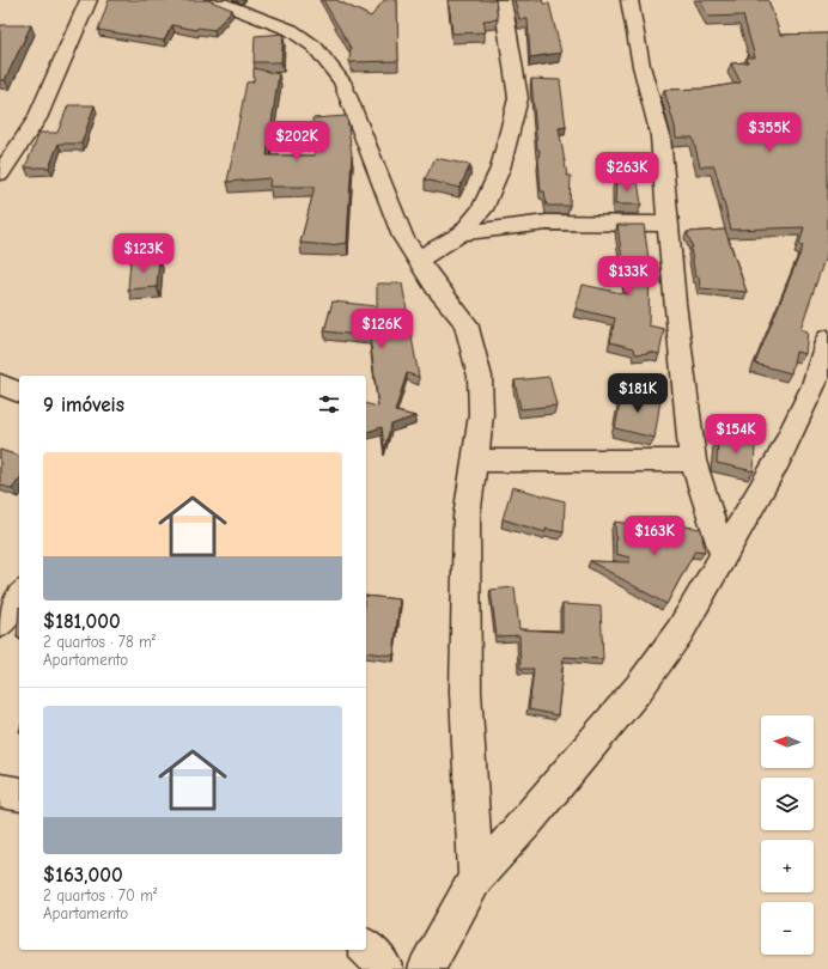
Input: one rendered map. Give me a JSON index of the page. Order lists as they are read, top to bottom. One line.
{"north":"left","page":{"price":["$355K","$202K","$263K","$123K","$133K","$126K","$181K","$154K","$163K"],"heading":"9 imóveis","list":[{"name":"$181,000","note":"2 quartos · 78 m² · Apartamento"},{"name":"$163,000","note":"2 quartos · 70 m² · Apartamento"}],"map_buttons":["+","−"]}}
